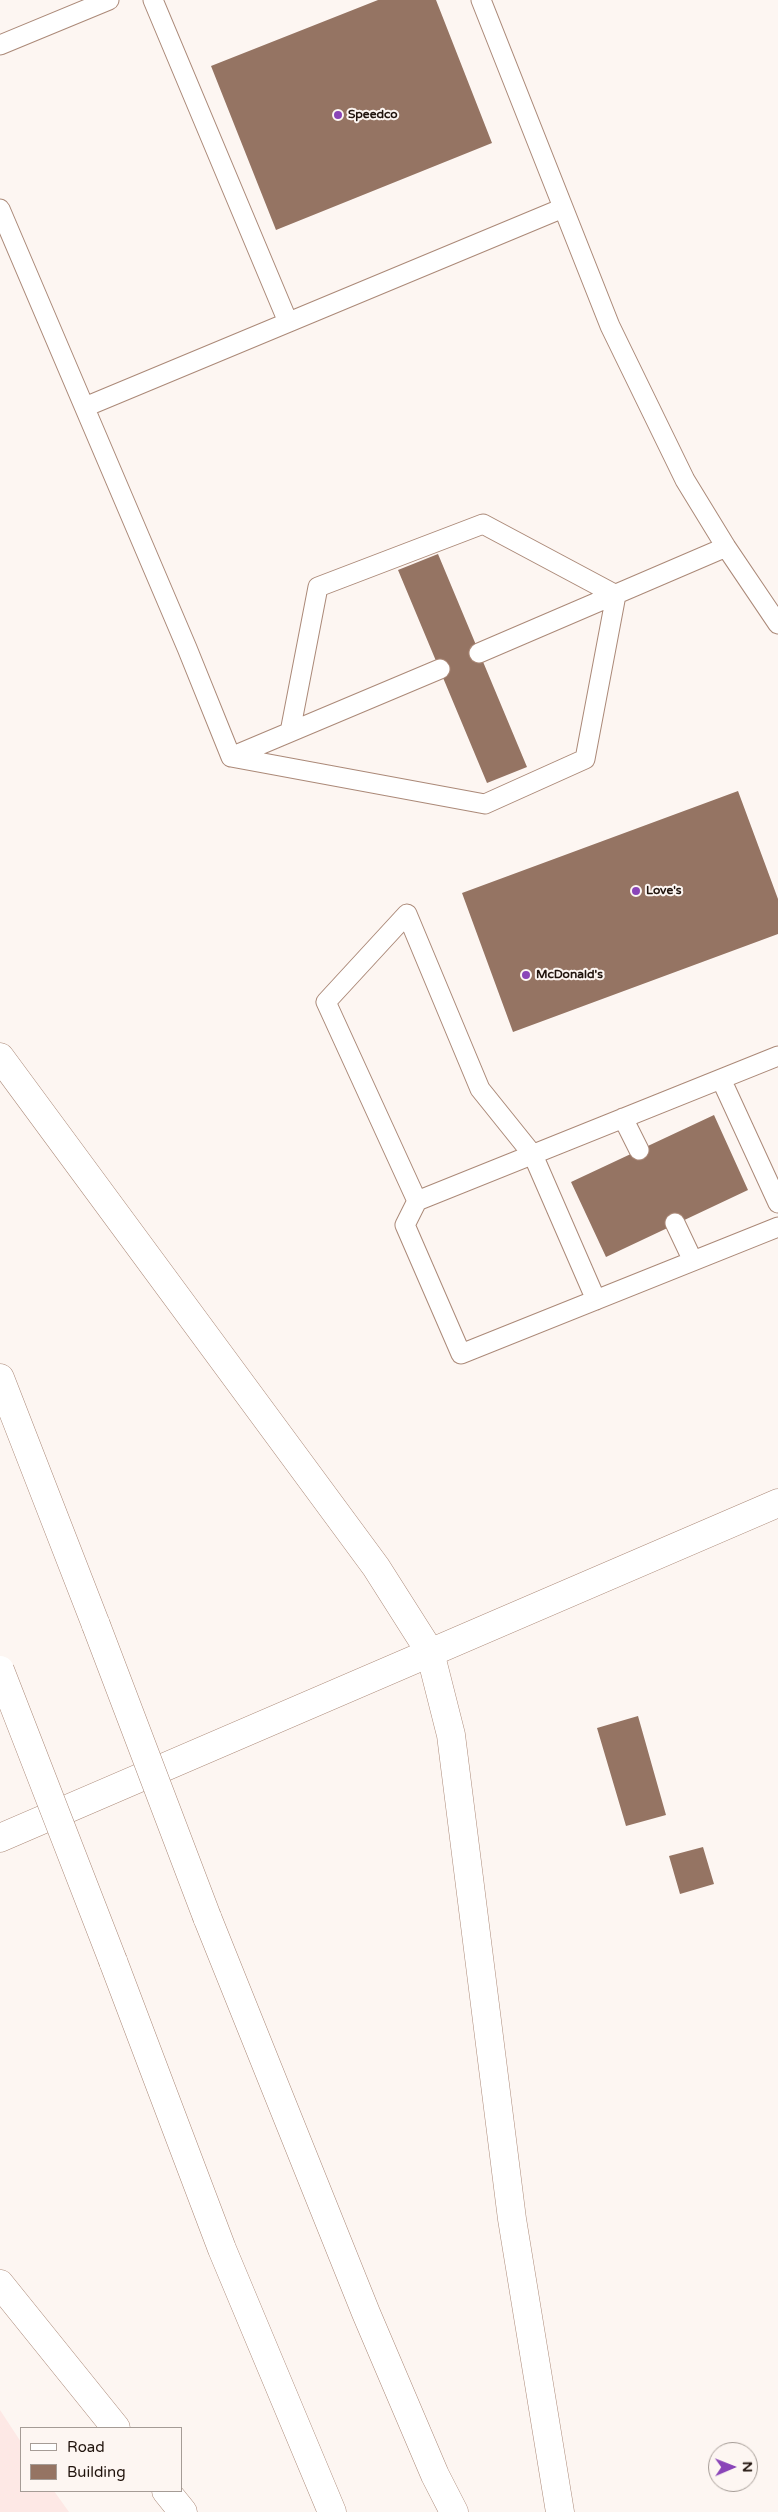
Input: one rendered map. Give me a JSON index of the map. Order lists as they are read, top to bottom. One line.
{"places":["Speedco","Love's","McDonald's"],"legend":["Road","Building"],"north":"right"}
